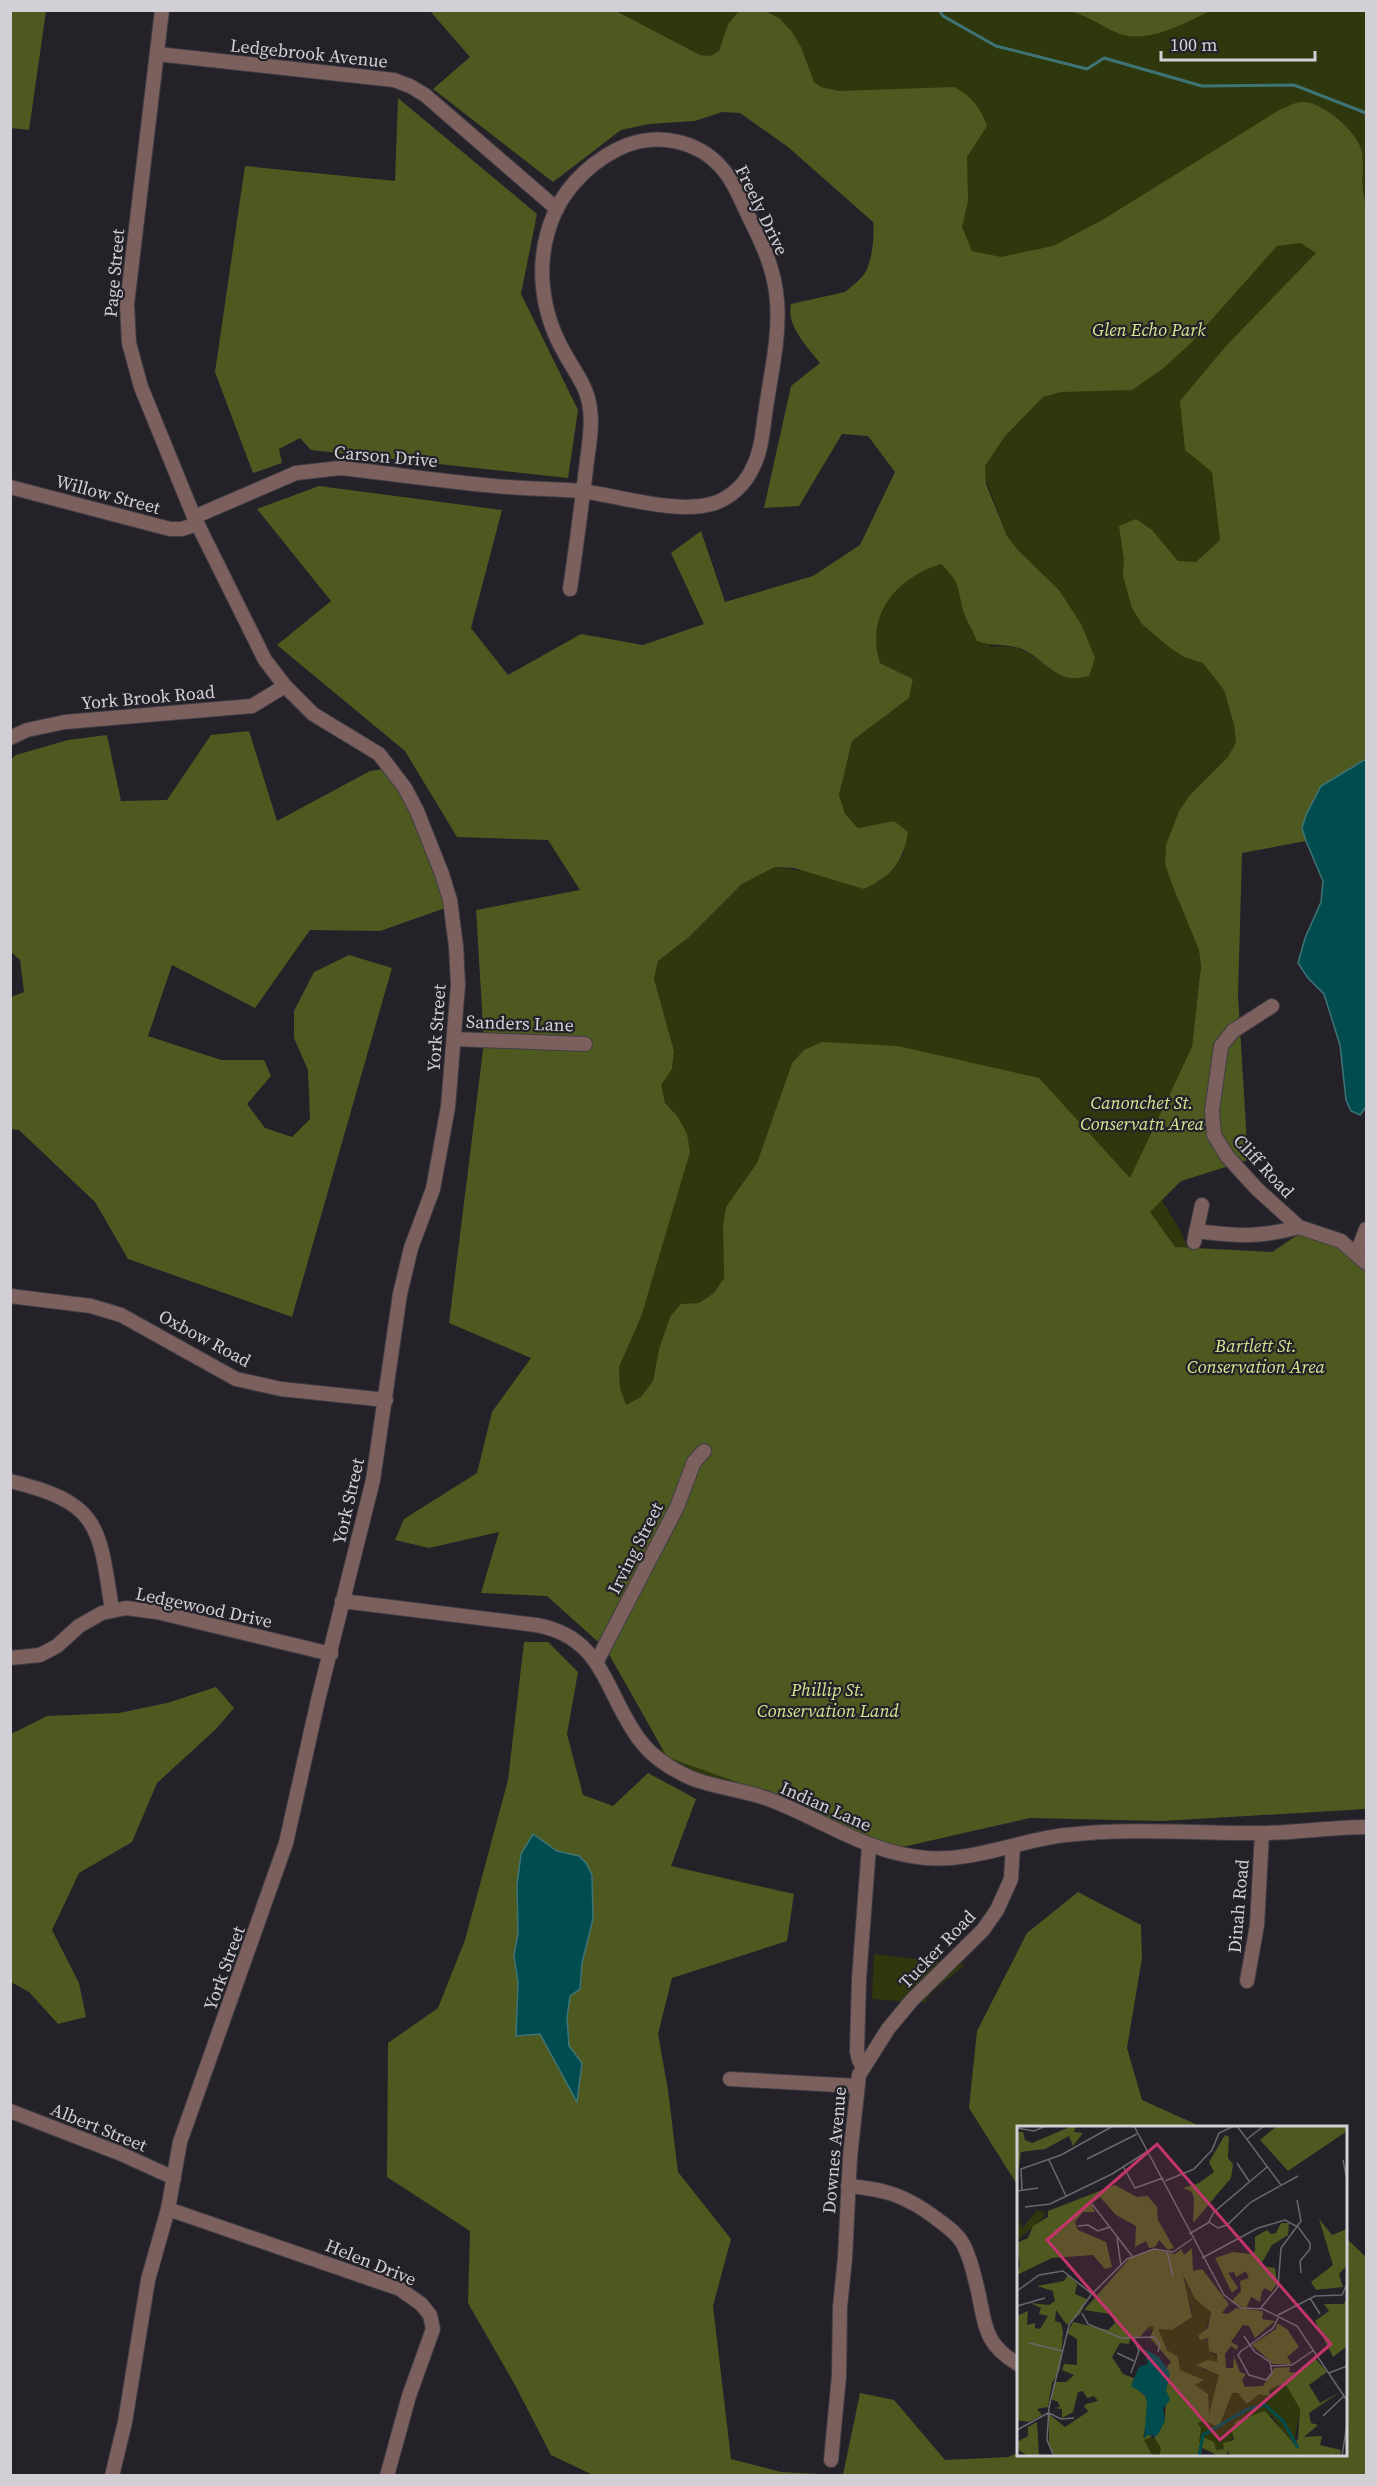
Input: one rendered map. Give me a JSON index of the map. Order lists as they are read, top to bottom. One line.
{"streets":{"street":["Ledgebrook Avenue","Freely Drive","Page Street","Carson Drive","Willow Street","York Brook Road","Sanders Lane","York Street","Cliff Road","Oxbow Road","Irving Street","Ledgewood Drive","Indian Lane","Dinah Road","Tucker Road","Albert Street","Downes Avenue","Helen Drive"]},"crossings":[["Ledgebrook Avenue","Freely Drive"],["Ledgebrook Avenue","Page Street"],["Freely Drive","Carson Drive"],["Page Street","Carson Drive"],["Page Street","Willow Street"],["Page Street","York Street"],["Carson Drive","Willow Street"],["York Brook Road","York Street"],["Sanders Lane","York Street"],["York Street","Oxbow Road"],["York Street","Ledgewood Drive"],["York Street","Indian Lane"],["York Street","Albert Street"],["York Street","Helen Drive"],["Irving Street","Indian Lane"],["Indian Lane","Dinah Road"],["Indian Lane","Tucker Road"],["Indian Lane","Downes Avenue"],["Tucker Road","Downes Avenue"]],"parks":["Glen Echo Park","Canonchet St. Conservatn Area","Bartlett St. Conservation Area","Phillip St. Conservation Land"],"scale_bar":"100 m"}
